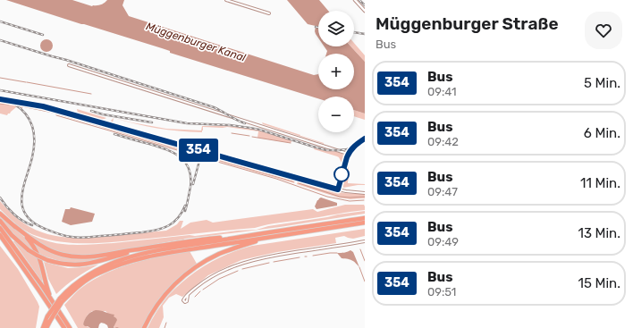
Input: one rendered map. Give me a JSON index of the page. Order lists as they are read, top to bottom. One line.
{"water":["Müggenburger Kanal"],"lines":["bus line 354"],"page":{"on_map":"354","heading":["Müggenburger Straße","Bus"],"map_buttons":["+","−"],"list":[{"mark":"354","name":"Bus","note":"09:41","value":"5 Min."},{"mark":"354","name":"Bus","note":"09:42","value":"6 Min."},{"mark":"354","name":"Bus","note":"09:47","value":"11 Min."},{"mark":"354","name":"Bus","note":"09:49","value":"13 Min."},{"mark":"354","name":"Bus","note":"09:51","value":"15 Min."}]}}
